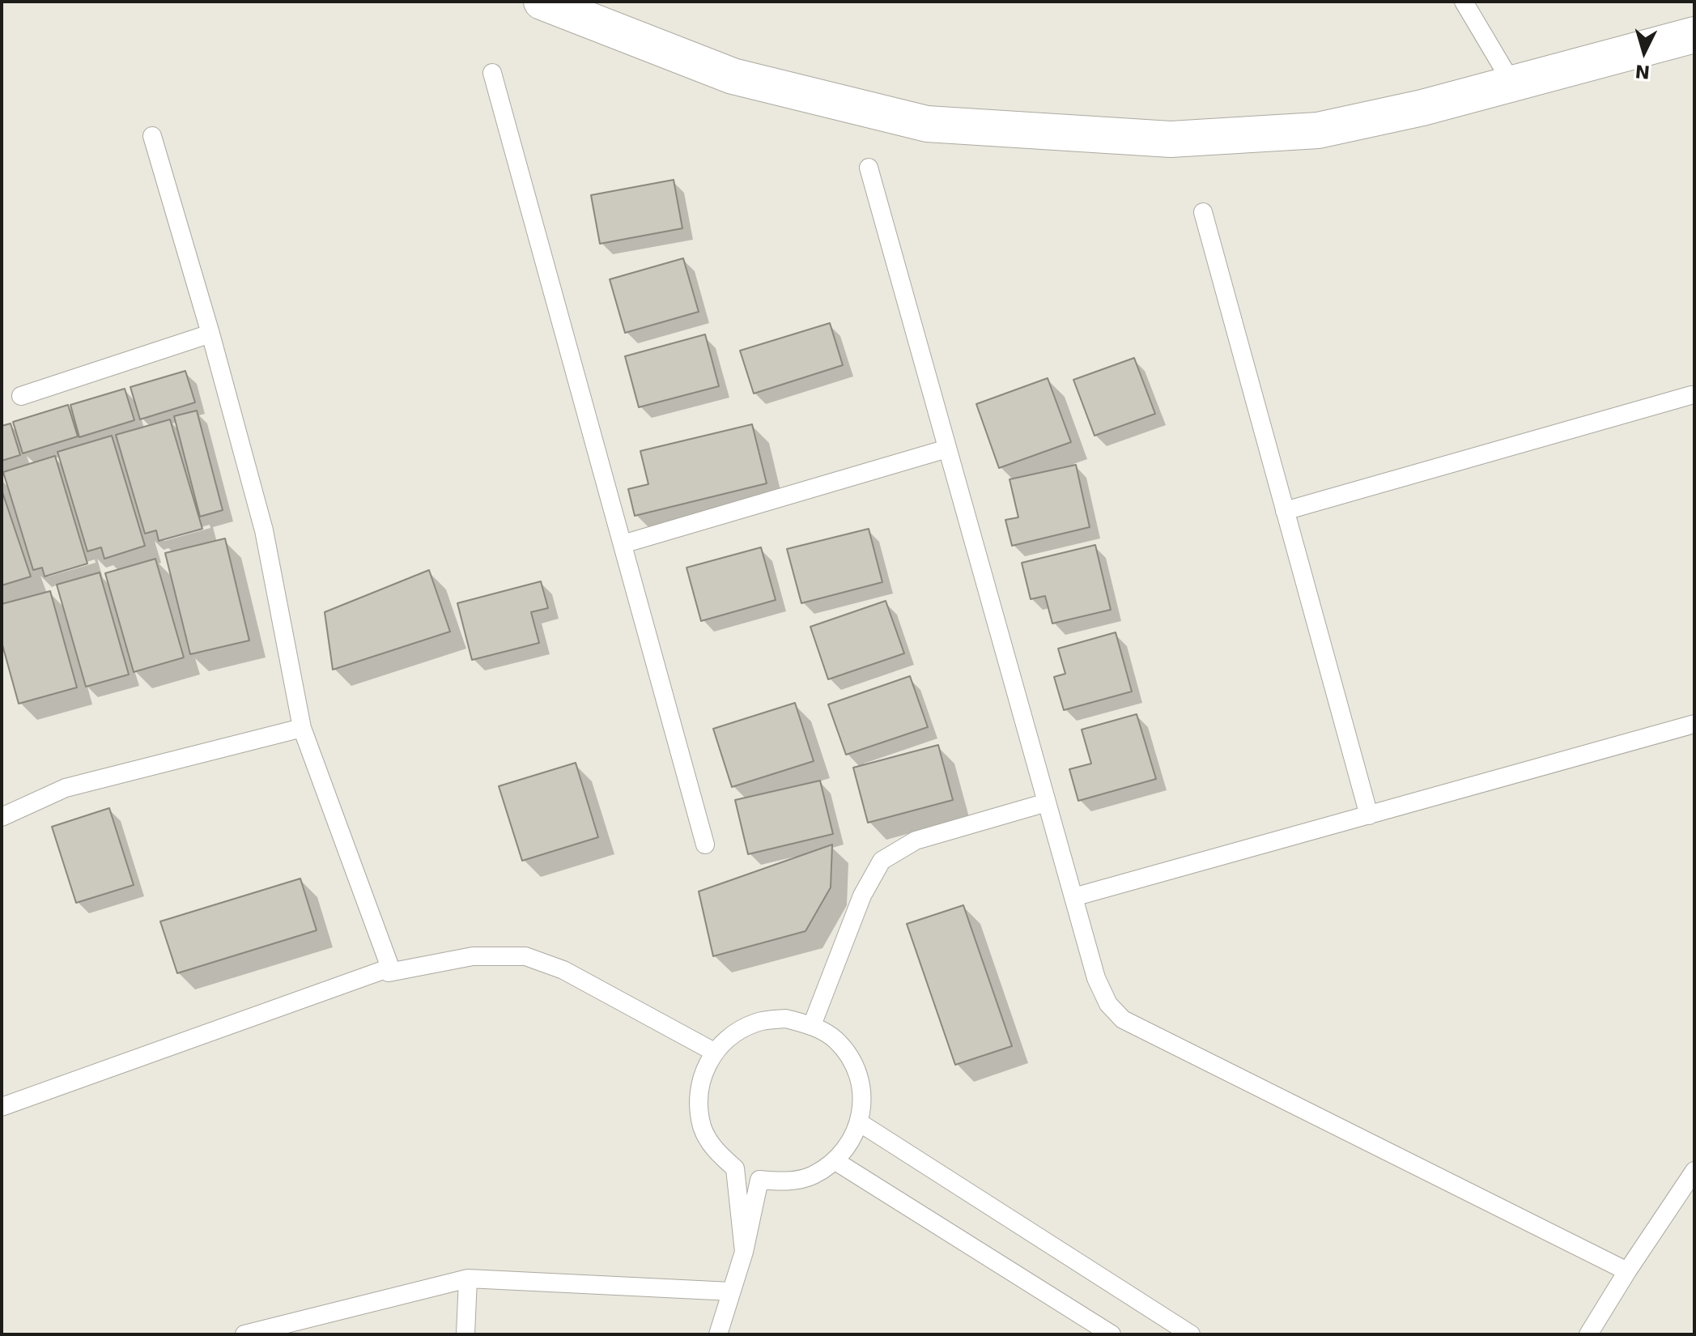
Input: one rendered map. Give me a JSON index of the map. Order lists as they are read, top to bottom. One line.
{"north":"bottom"}
